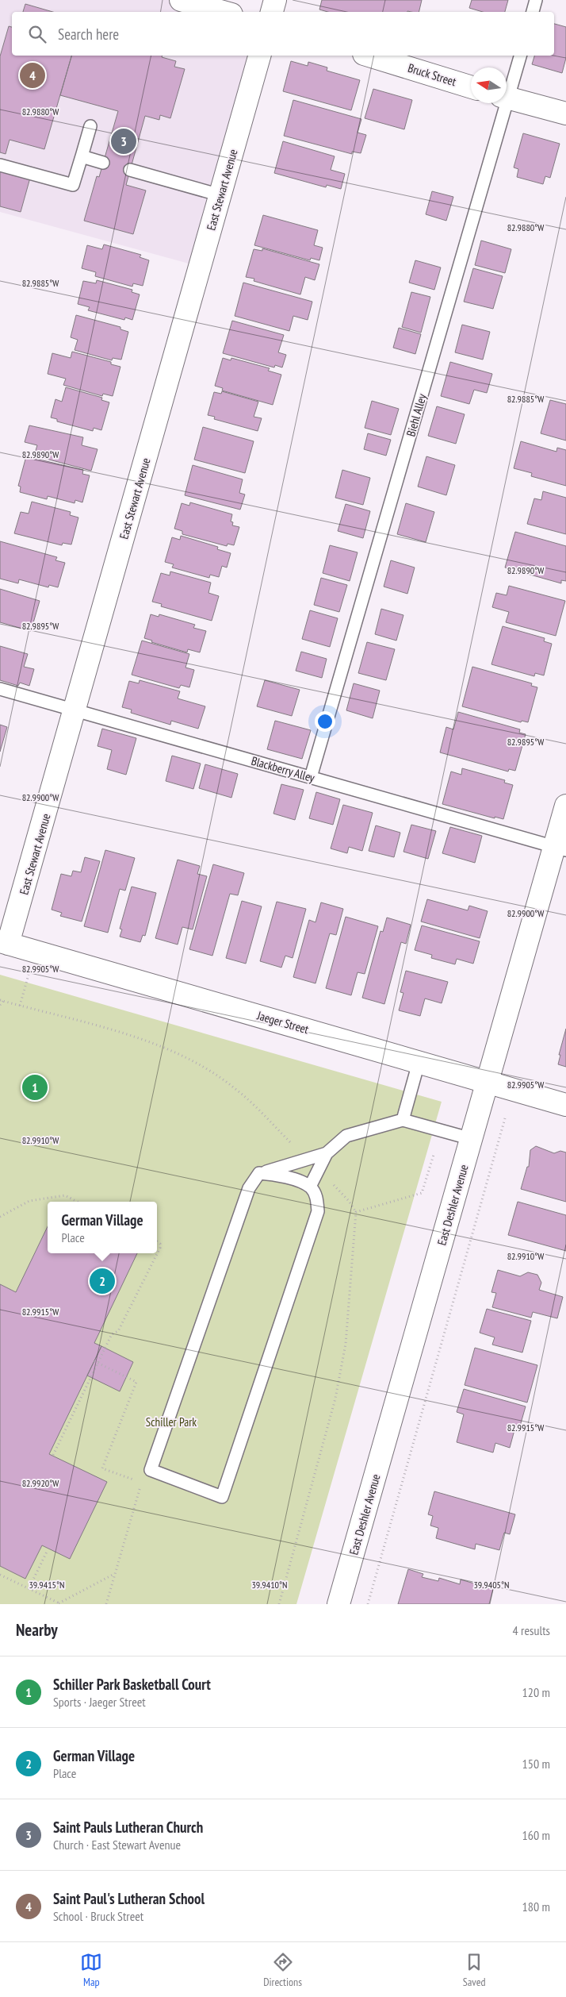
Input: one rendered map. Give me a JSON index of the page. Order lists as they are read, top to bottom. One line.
{"streets":{"street":["Bruck Street","East Stewart Avenue","Jaeger Street","East Deshler Avenue"],"lane":["Biehl Alley","Blackberry Alley"]},"crossings":[["East Stewart Avenue","Blackberry Alley"],["East Stewart Avenue","Jaeger Street"],["Biehl Alley","Blackberry Alley"],["Blackberry Alley","East Deshler Avenue"],["Jaeger Street","East Deshler Avenue"]],"parks":["Schiller Park"],"north":"left","page":{"search":"Search here","pins":["4","3","1","2"],"popup":["German Village","Place"],"heading":["Nearby","4 results"],"list":[{"mark":"1","name":"Schiller Park Basketball Court","note":"Sports · Jaeger Street","value":"120 m"},{"mark":"2","name":"German Village","note":"Place","value":"150 m"},{"mark":"3","name":"Saint Pauls Lutheran Church","note":"Church · East Stewart Avenue","value":"160 m"},{"mark":"4","name":"Saint Paul's Lutheran School","note":"School · Bruck Street","value":"180 m"}],"nav":["Map","Directions","Saved"]},"coordinates":["82.9880°W","82.9885°W","82.9890°W","82.9895°W","82.9900°W","82.9905°W","82.9910°W","82.9915°W","82.9920°W","39.9415°N","39.9410°N","39.9405°N"]}
